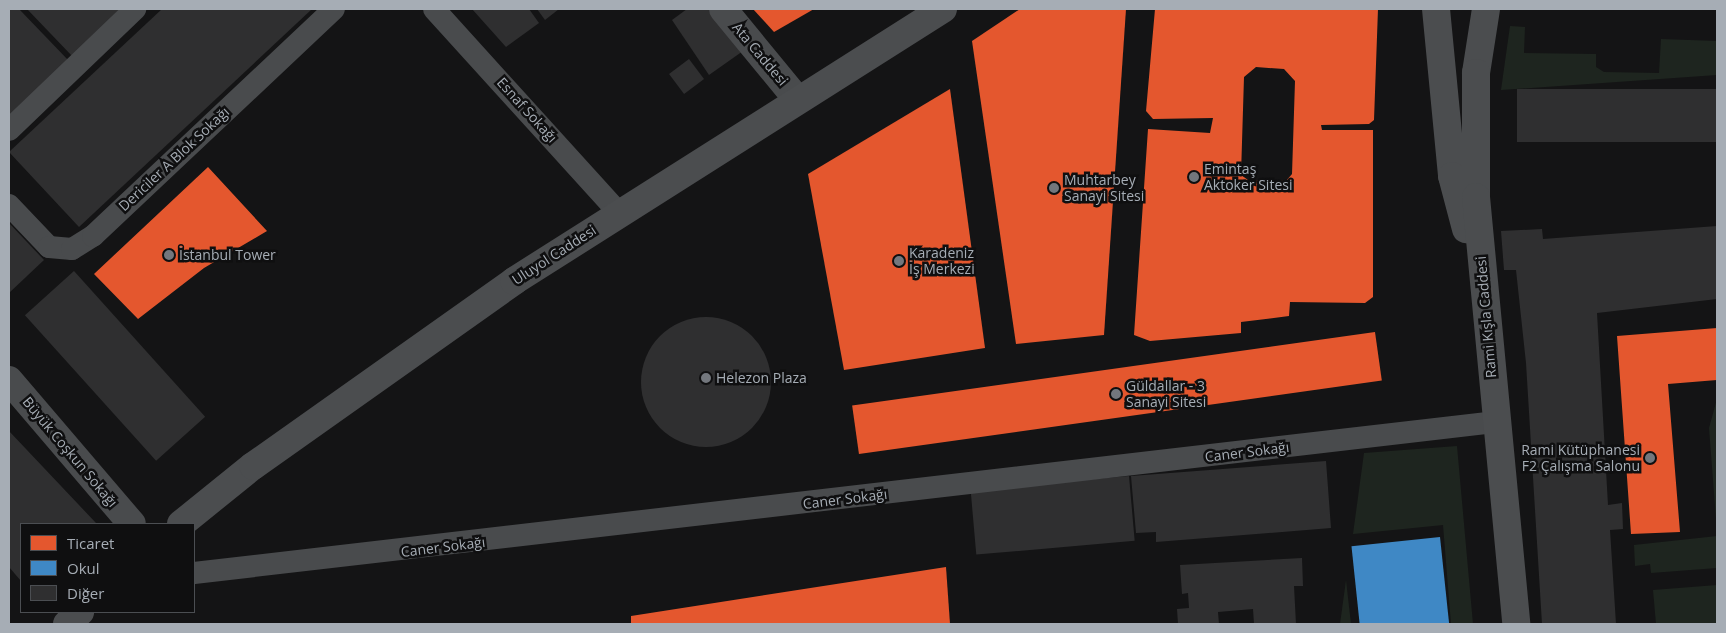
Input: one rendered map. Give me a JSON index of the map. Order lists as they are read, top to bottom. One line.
{"streets":{"main road":["Uluyol Caddesi","Rami Kışla Caddesi"],"street":["Ata Caddesi","Esnaf Sokağı","Dericiler A Blok Sokağı","Büyük Coşkun Sokağı","Caner Sokağı"]},"crossings":[["Ata Caddesi","Uluyol Caddesi"],["Esnaf Sokağı","Uluyol Caddesi"],["Rami Kışla Caddesi","Caner Sokağı"]],"places":["Emintaş Aktoker Sitesi","Muhtarbey Sanayi Sitesi","İstanbul Tower","Karadeniz İş Merkezi","Helezon Plaza","Güldallar - 3 Sanayi Sitesi","Rami Kütüphanesi F2 Çalışma Salonu"],"legend":["Ticaret","Okul","Diğer"]}
